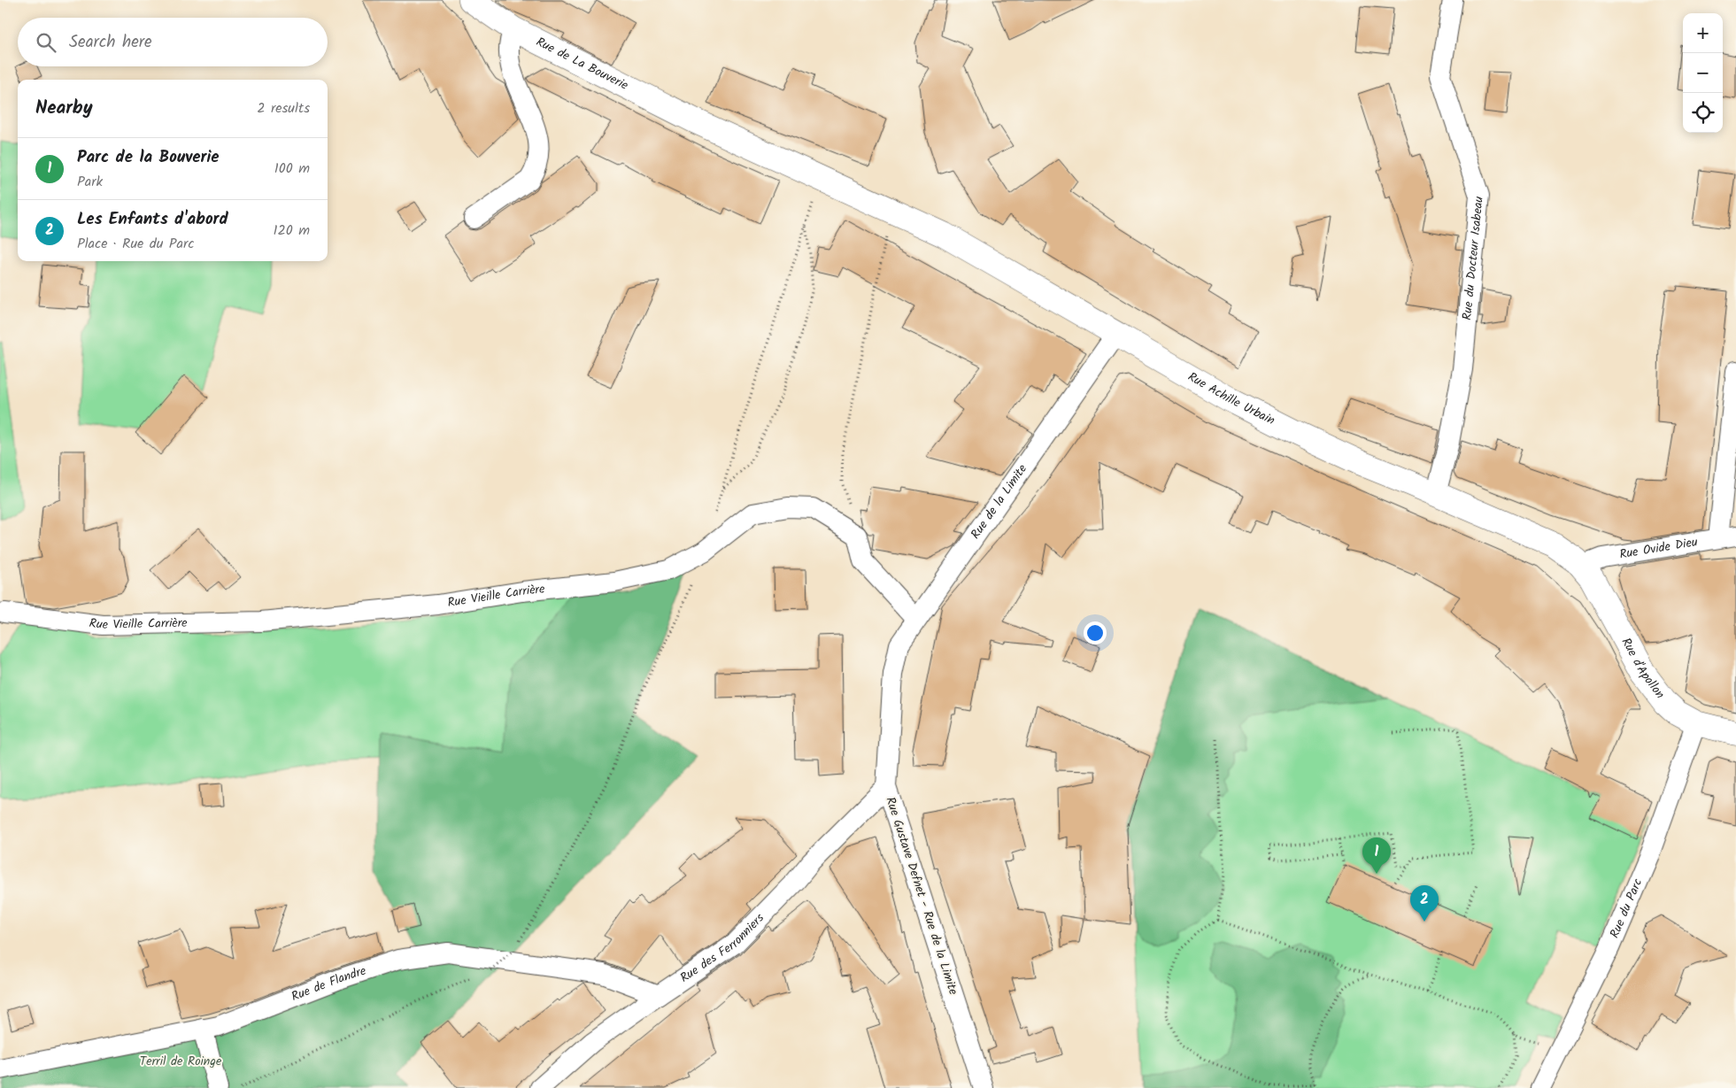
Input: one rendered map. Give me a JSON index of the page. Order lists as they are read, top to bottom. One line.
{"streets":{"street":["Rue de La Bouverie","Rue du Docteur Isabeau","Rue Achille Urbain","Rue de la Limite","Rue Ovide Dieu","Rue Vieille Carrière","Rue d'Apollon","Rue Gustave Defnet - Rue de la Limite","Rue du Parc","Rue des Ferronniers","Rue de Flandre"]},"crossings":[["Rue de La Bouverie","Rue Achille Urbain"],["Rue du Docteur Isabeau","Rue Achille Urbain"],["Rue Achille Urbain","Rue de la Limite"],["Rue Achille Urbain","Rue Ovide Dieu"],["Rue Achille Urbain","Rue d'Apollon"],["Rue de la Limite","Rue Gustave Defnet - Rue de la Limite"],["Rue Ovide Dieu","Rue d'Apollon"],["Rue d'Apollon","Rue du Parc"],["Rue Gustave Defnet - Rue de la Limite","Rue des Ferronniers"],["Rue des Ferronniers","Rue de Flandre"]],"parks":["Terril de Roinge"],"page":{"map_buttons":["+","−"],"search":"Search here","heading":["Nearby","2 results"],"list":[{"mark":"1","name":"Parc de la Bouverie","note":"Park","value":"100 m"},{"mark":"2","name":"Les Enfants d'abord","note":"Place · Rue du Parc","value":"120 m"}],"pins":["1","2"]}}
